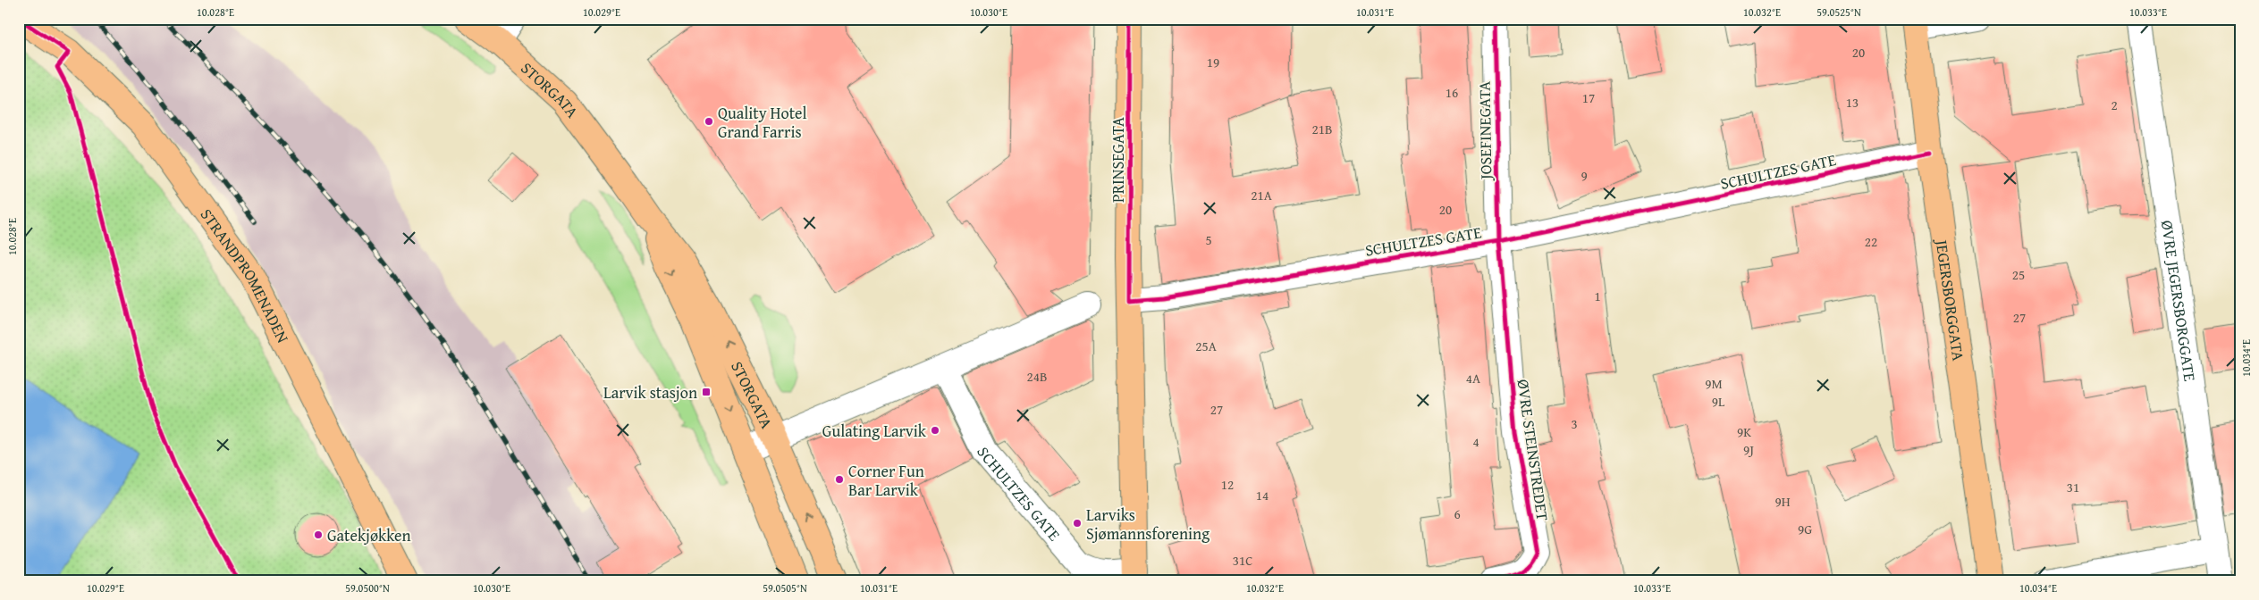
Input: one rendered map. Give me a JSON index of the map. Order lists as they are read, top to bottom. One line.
{"streets":{"main road":["STORGATA","PRINSEGATA","STRANDPROMENADEN","JEGERSBORGGATA"],"street":["JOSEFINEGATA","SCHULTZES GATE","ØVRE JEGERSBORGGATE","ØVRE STEINSTREDET"]},"crossings":[["JOSEFINEGATA","SCHULTZES GATE"],["JOSEFINEGATA","ØVRE STEINSTREDET"],["PRINSEGATA","SCHULTZES GATE"],["SCHULTZES GATE","JEGERSBORGGATA"],["SCHULTZES GATE","ØVRE STEINSTREDET"]],"places":{"other":["Quality Hotel Grand Farris","Gulating Larvik","Corner Fun Bar Larvik","Larviks Sjømannsforening","Gatekjøkken"],"transit":["Larvik stasjon"]},"house_numbers":["20","19","16","17","13","2","21B","9","21A","20","5","22","25","1","27","25A","24B","4A","9M","9L","27","3","9K","4","9J","12","31","14","9H","6","9G","31C"],"coordinates":["10.028°E","10.029°E","10.030°E","10.031°E","10.032°E","59.0525°N","10.033°E","10.034°E","59.0500°N","59.0505°N"]}
